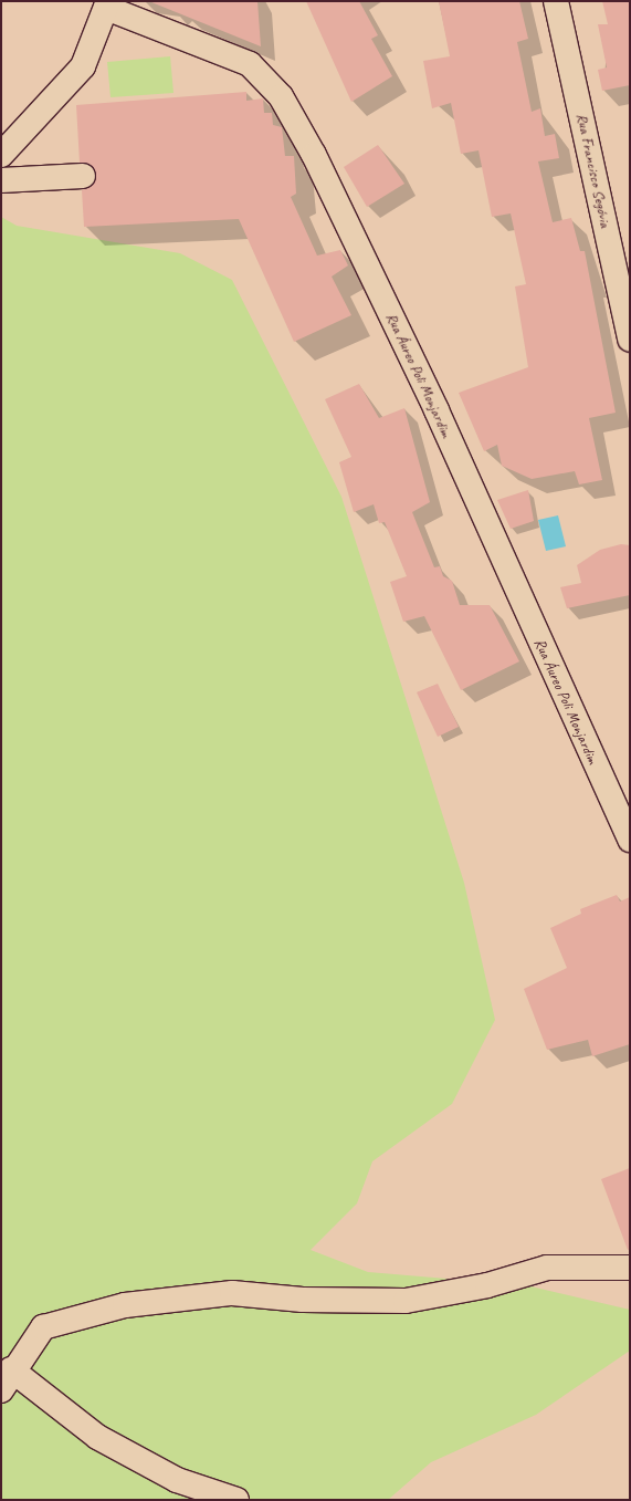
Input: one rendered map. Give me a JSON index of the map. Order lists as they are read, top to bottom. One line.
{"streets":{"street":["Rua Francisco Segóvia","Rua Áureo Poli Monjardim"]}}
